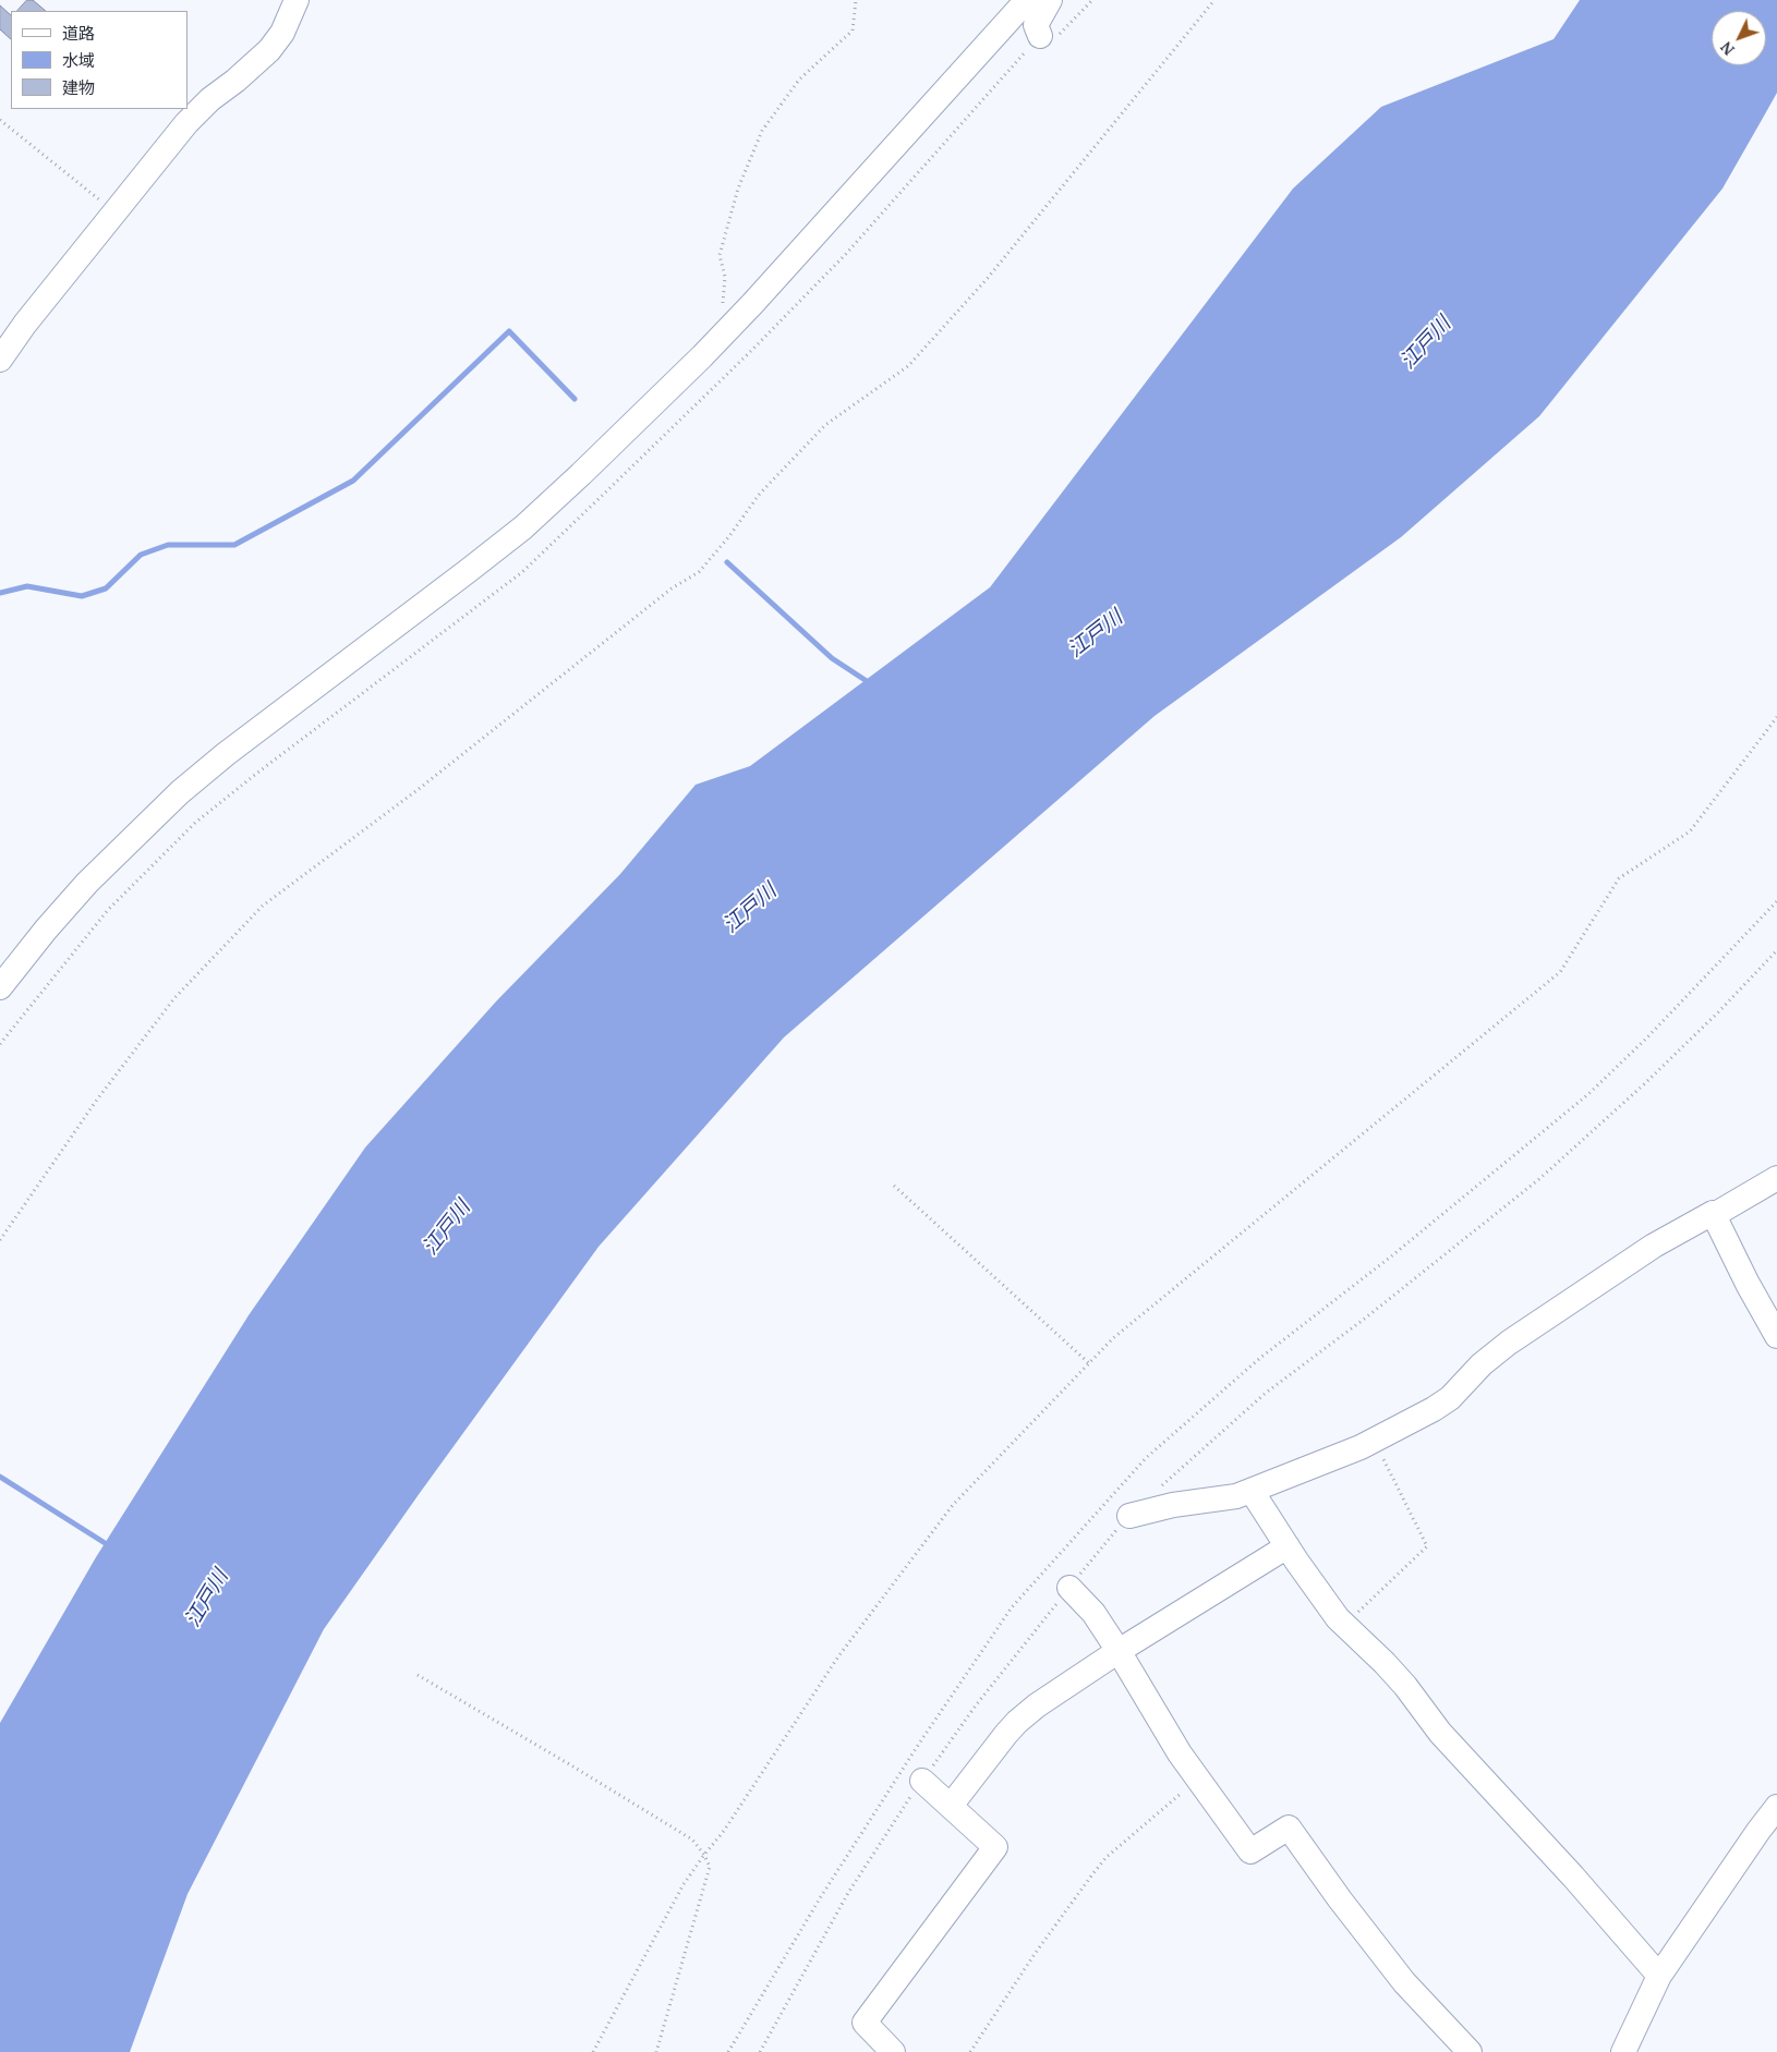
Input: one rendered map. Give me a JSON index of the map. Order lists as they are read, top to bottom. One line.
{"water":["江戸川"],"legend":["道路","水域","建物"],"north":"bottom left"}
